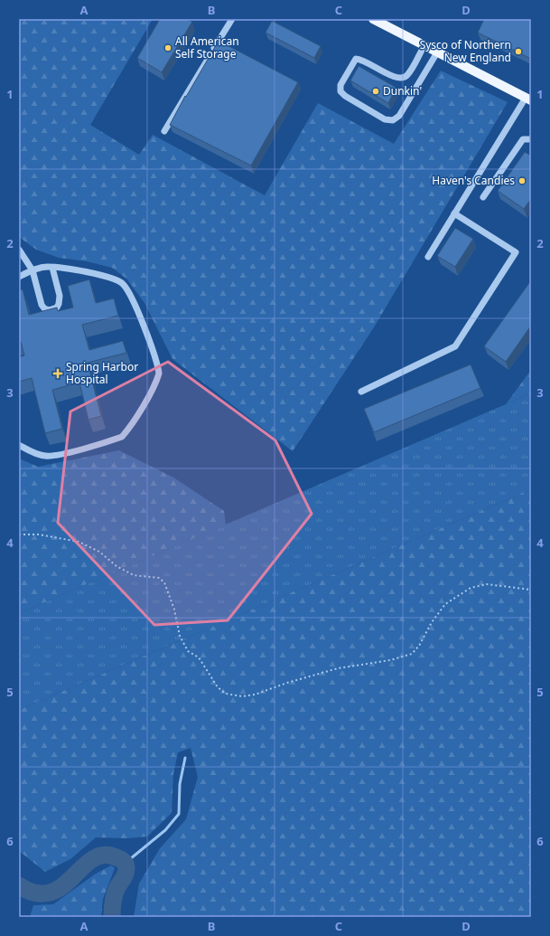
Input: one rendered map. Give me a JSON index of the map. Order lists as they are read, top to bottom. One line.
{"places":{"other":["All American Self Storage","Sysco of Northern New England","Dunkin'","Haven's Candies"],"health":["Spring Harbor Hospital"]},"grid":{"columns":["A","B","C","D"],"rows":["1","2","3","4","5","6"]}}
